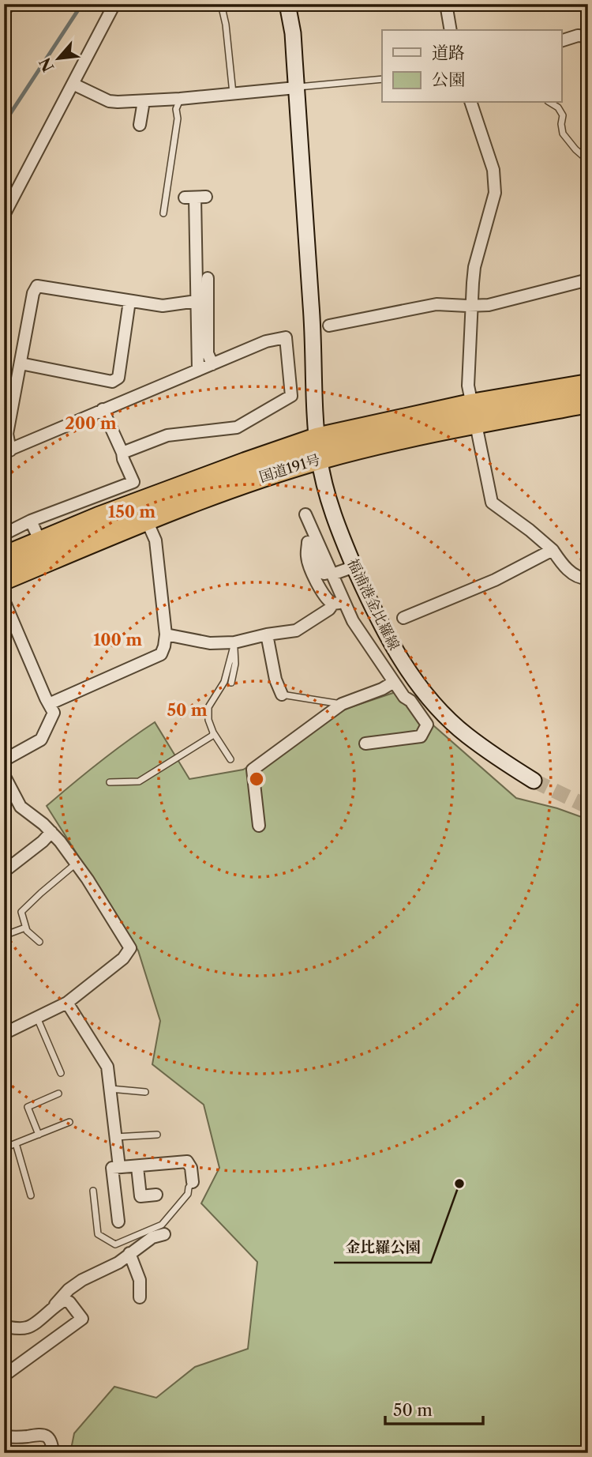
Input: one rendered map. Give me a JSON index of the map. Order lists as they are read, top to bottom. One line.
{"streets":{"highway":["国道191号"],"street":["福浦港金比羅線"]},"crossings":[["国道191号","福浦港金比羅線"]],"places":["金比羅公園"],"legend":["道路","公園"],"scale_bar":"50 m","north":"bottom left","rings":["200 m","150 m","100 m","50 m"]}
